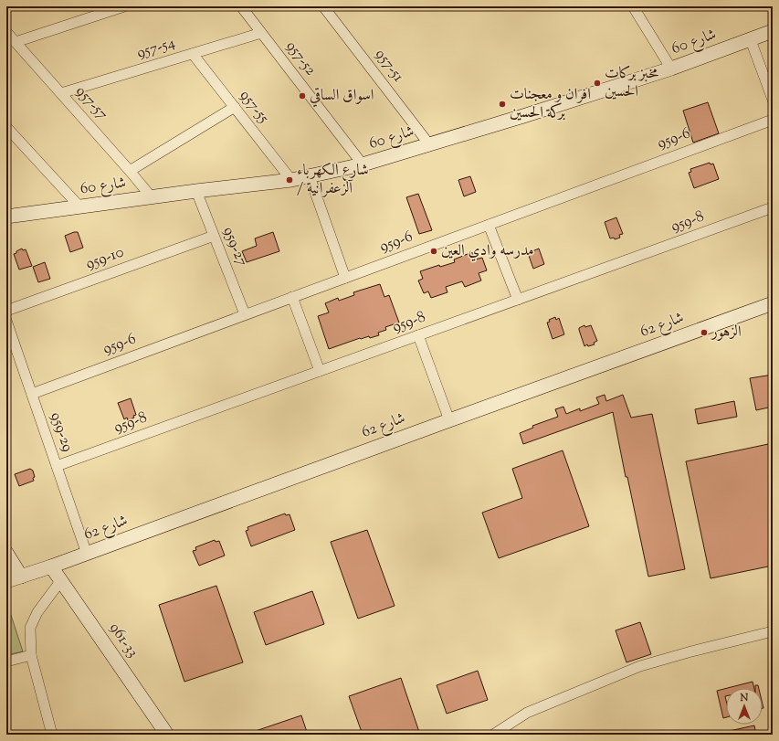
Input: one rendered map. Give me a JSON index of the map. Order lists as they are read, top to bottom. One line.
{"streets":{"street":["شارع 60","957-54","957-52","957-51","957-57","957-55","959-6","959-8","959-27","959-10","شارع 62","959-29","961-33"]},"crossings":[["شارع 60","957-52"],["شارع 60","957-51"],["شارع 60","957-57"],["شارع 60","957-55"],["شارع 60","959-27"],["957-54","957-52"],["957-54","957-57"],["957-54","957-55"],["959-6","959-27"],["959-6","959-29"],["959-8","959-29"],["959-27","959-10"],["شارع 62","959-29"],["شارع 62","961-33"]],"places":["مخبز بركات الحسين","اسواق الساقي","افران و معجنات بركة الحسين","شارع الكهرباء / الزعفرانية","مدرسه وادي العين","الزهور"],"north":"top"}
